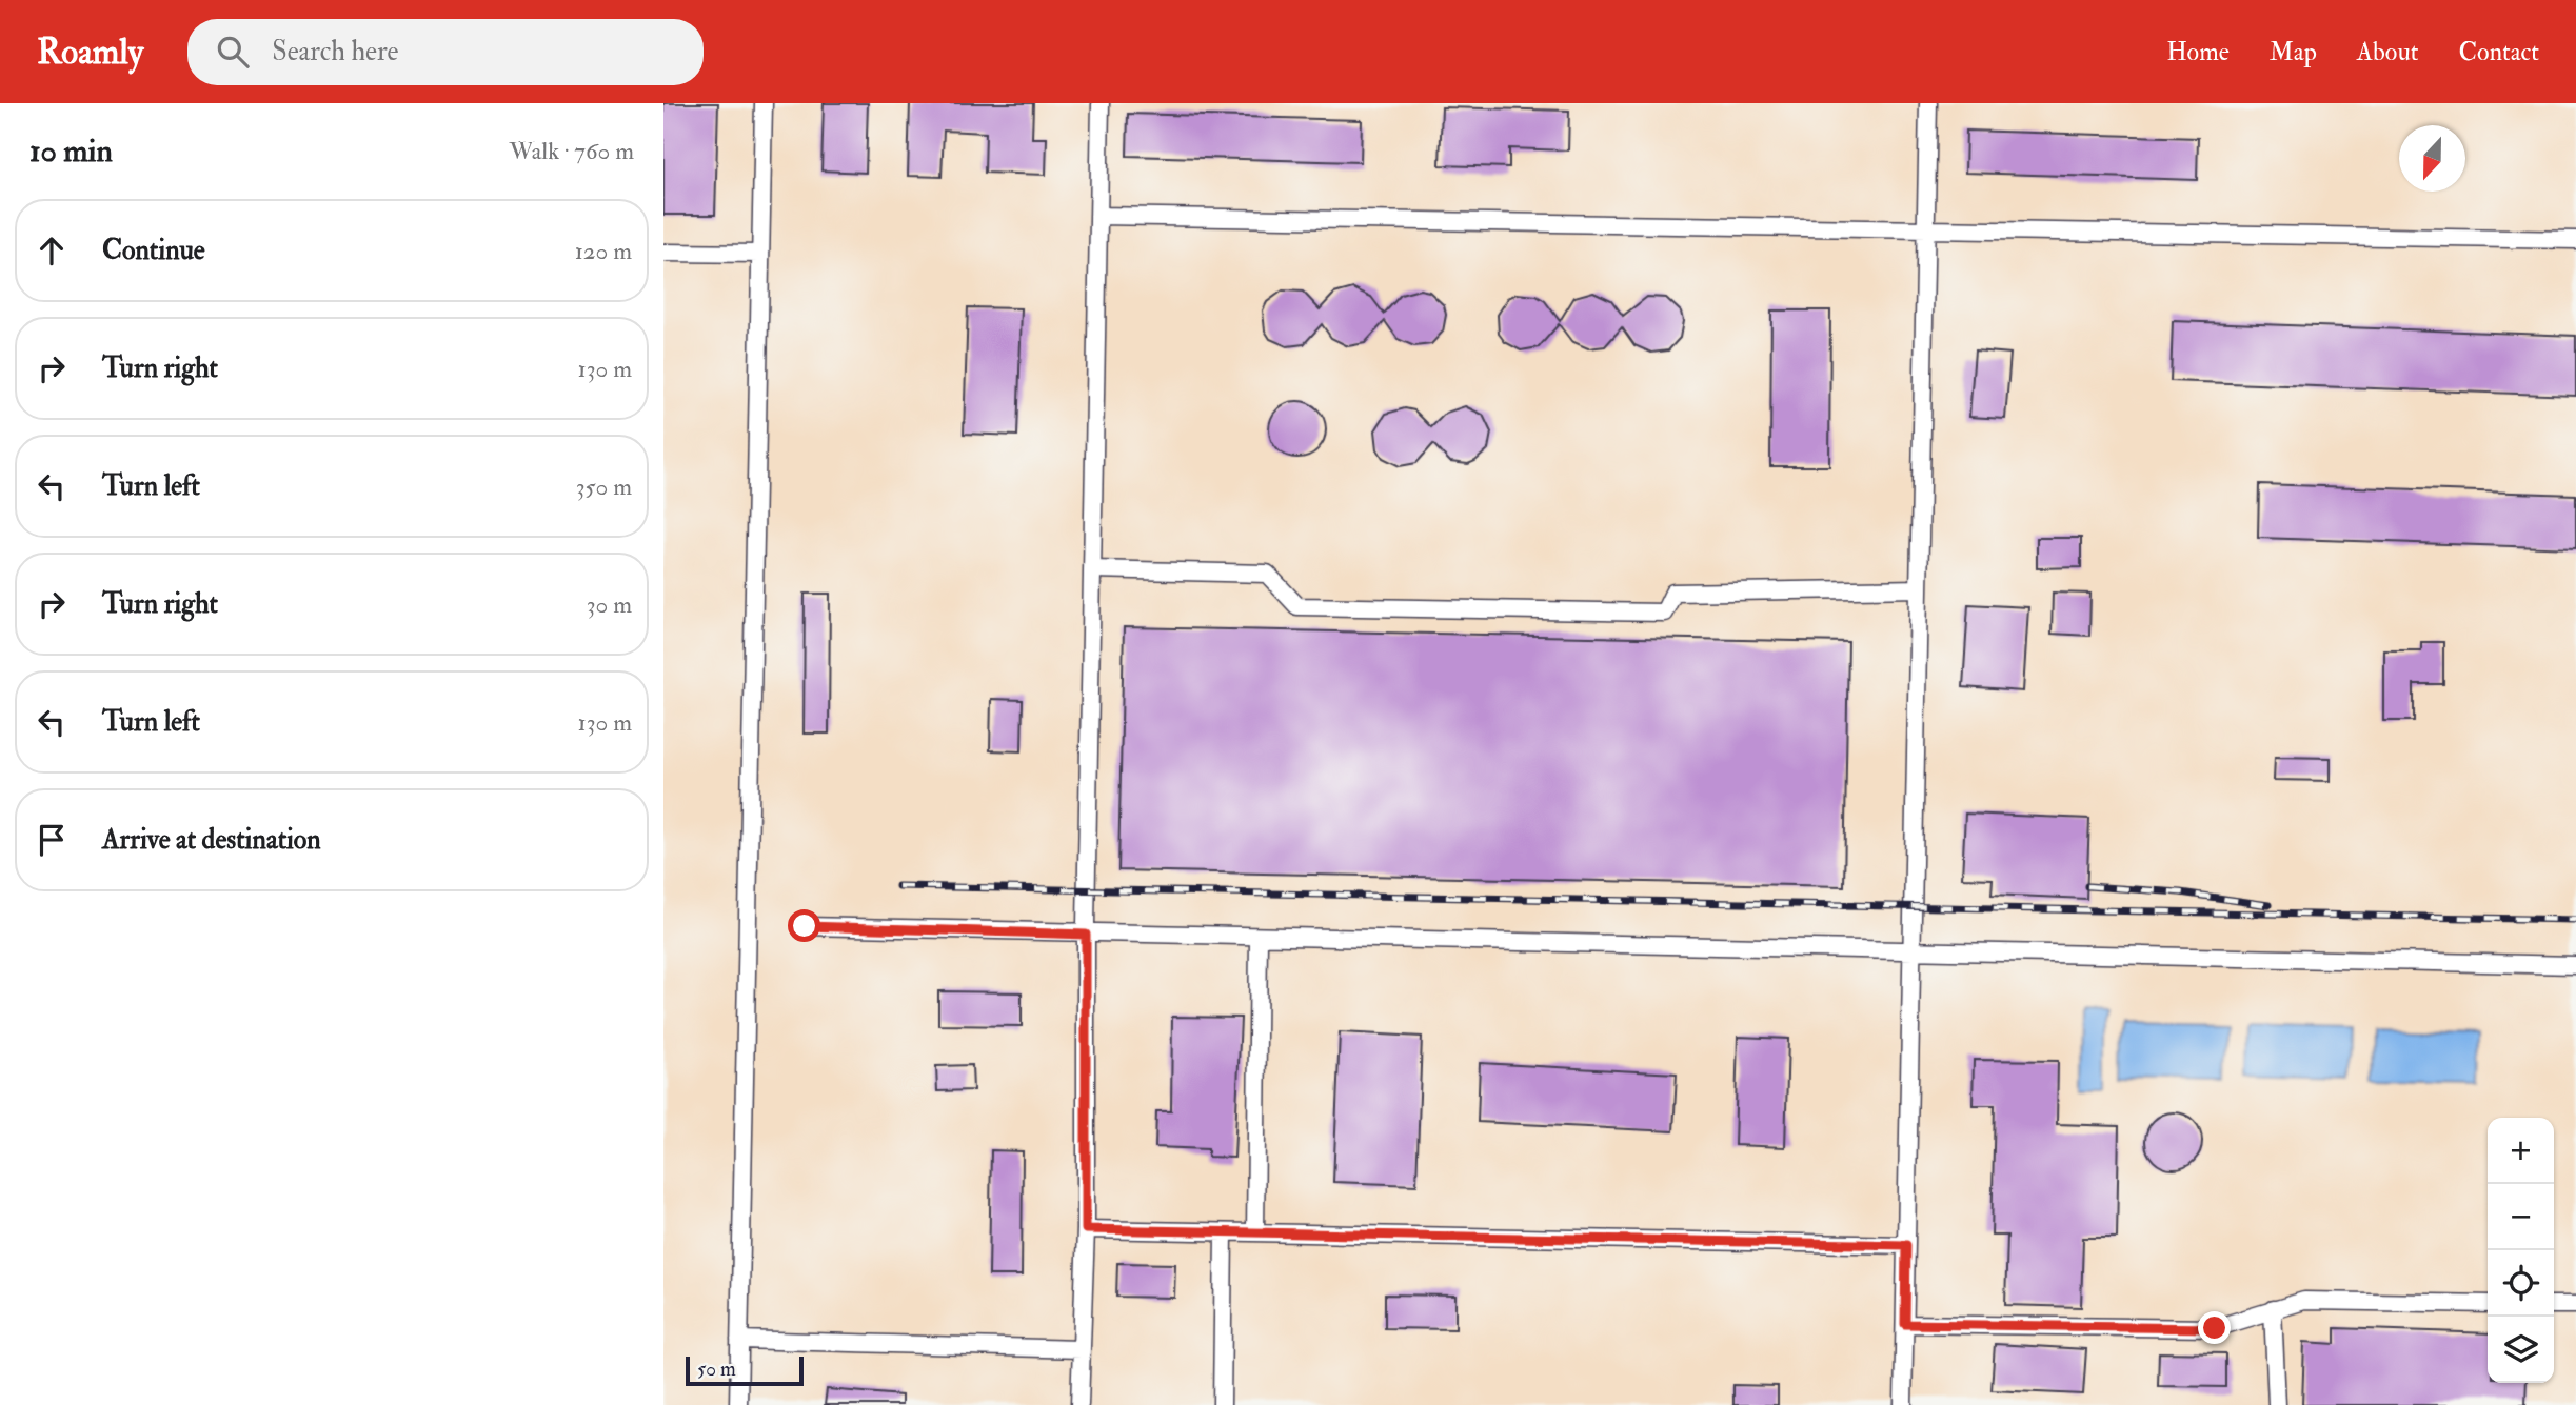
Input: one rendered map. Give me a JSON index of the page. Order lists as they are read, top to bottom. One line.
{"scale_bar":"50 m","north":"bottom","page":{"header":"Roamly","search":"Search here","nav":["Home","Map","About","Contact"],"heading":["10 min","Walk · 760 m"],"list":[["Continue","120 m"],["Turn right","130 m"],["Turn left","350 m"],["Turn right","30 m"],["Turn left","130 m"],"Arrive at destination"],"map_buttons":["+","−"],"scale":"50 m"}}
